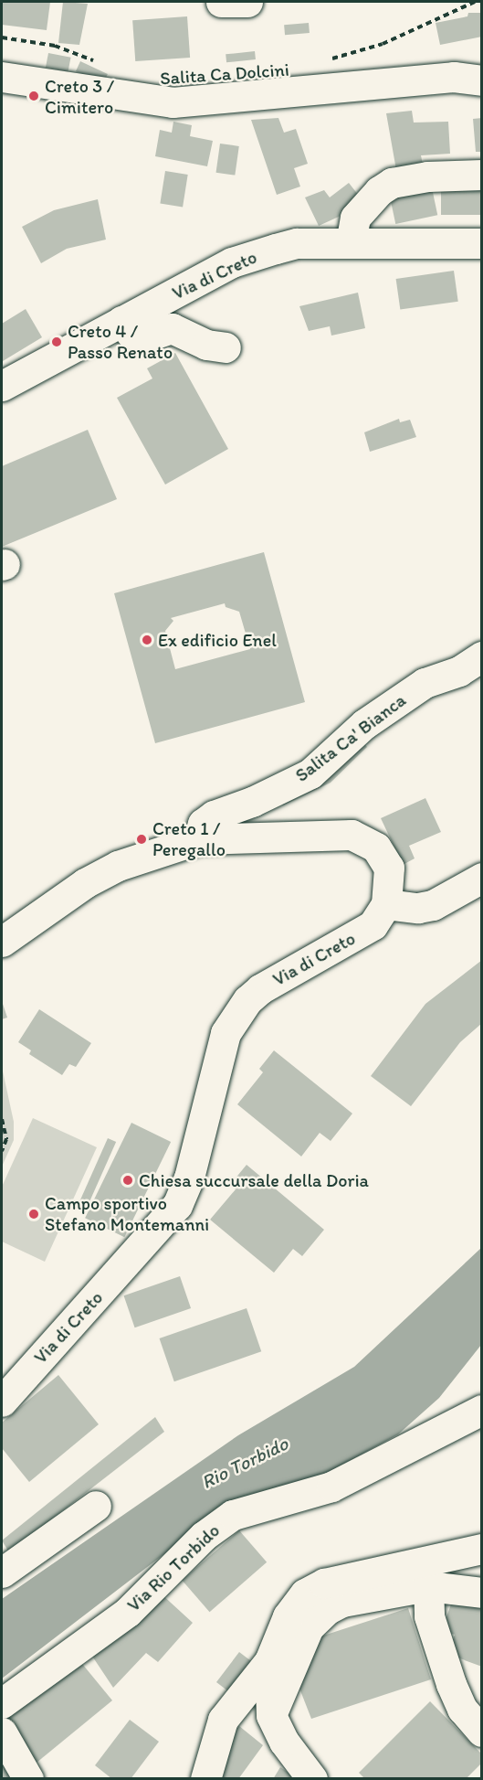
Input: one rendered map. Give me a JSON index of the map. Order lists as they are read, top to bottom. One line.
{"streets":{"street":["Via di Creto","Salita Ca' Bianca","Via Rio Torbido"]},"water":["Rio Torbido"],"places":["Creto 3 / Cimitero","Creto 4 / Passo Renato","Ex edificio Enel","Creto 1 / Peregallo","Chiesa succursale della Doria","Campo sportivo Stefano Montemanni"]}
